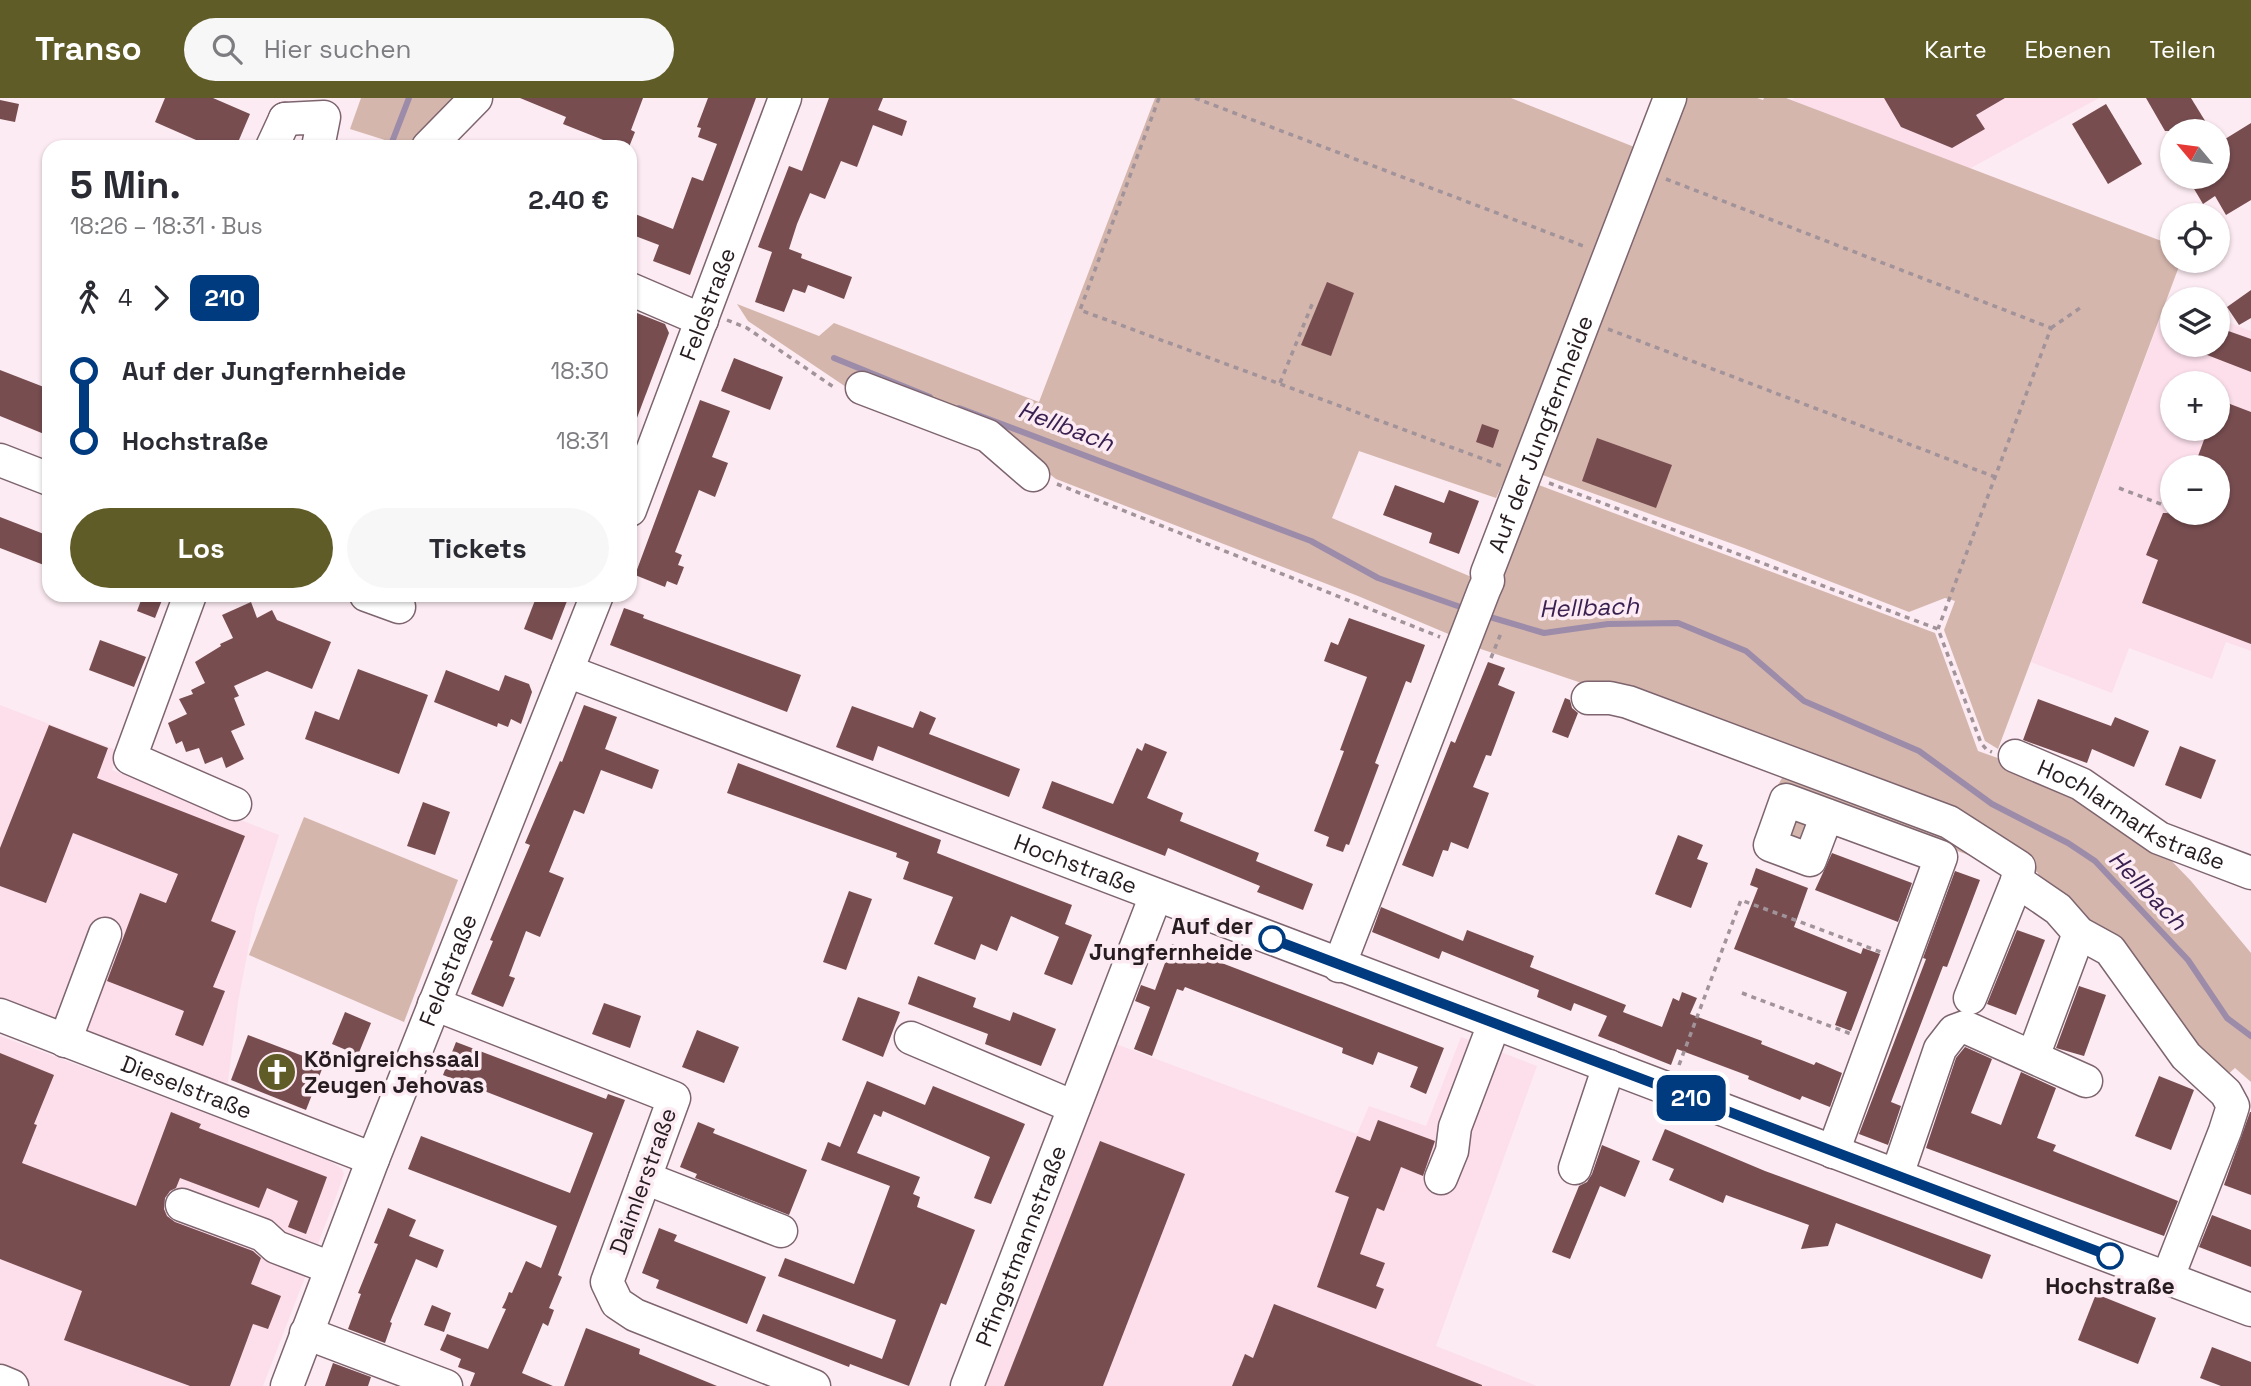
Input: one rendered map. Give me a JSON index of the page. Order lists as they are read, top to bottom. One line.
{"streets":{"street":["Feldstraße","Auf der Jungfernheide","Hochlarmarkstraße","Hochstraße","Dieselstraße","Daimlerstraße","Pfingstmannstraße"]},"crossings":[["Feldstraße","Hochstraße"],["Feldstraße","Dieselstraße"],["Feldstraße","Daimlerstraße"],["Auf der Jungfernheide","Hochstraße"],["Hochstraße","Pfingstmannstraße"]],"water":["Hellbach"],"places":{"other":["Auf der Jungfernheide","Hochstraße"],"church":["Königreichssaal Zeugen Jehovas"]},"lines":["bus line 210"],"north":"top left","page":{"header":"Transo","search":"Hier suchen","nav":["Karte","Ebenen","Teilen"],"on_map":"210","map_buttons":["+","−"],"heading":["5 Min.","18:26 – 18:31 · Bus","2.40 €"],"legs":["4","210"],"list":[{"name":"Auf der Jungfernheide","value":"18:30"},{"name":"Hochstraße","value":"18:31"}],"buttons":["Los","Tickets"]}}
